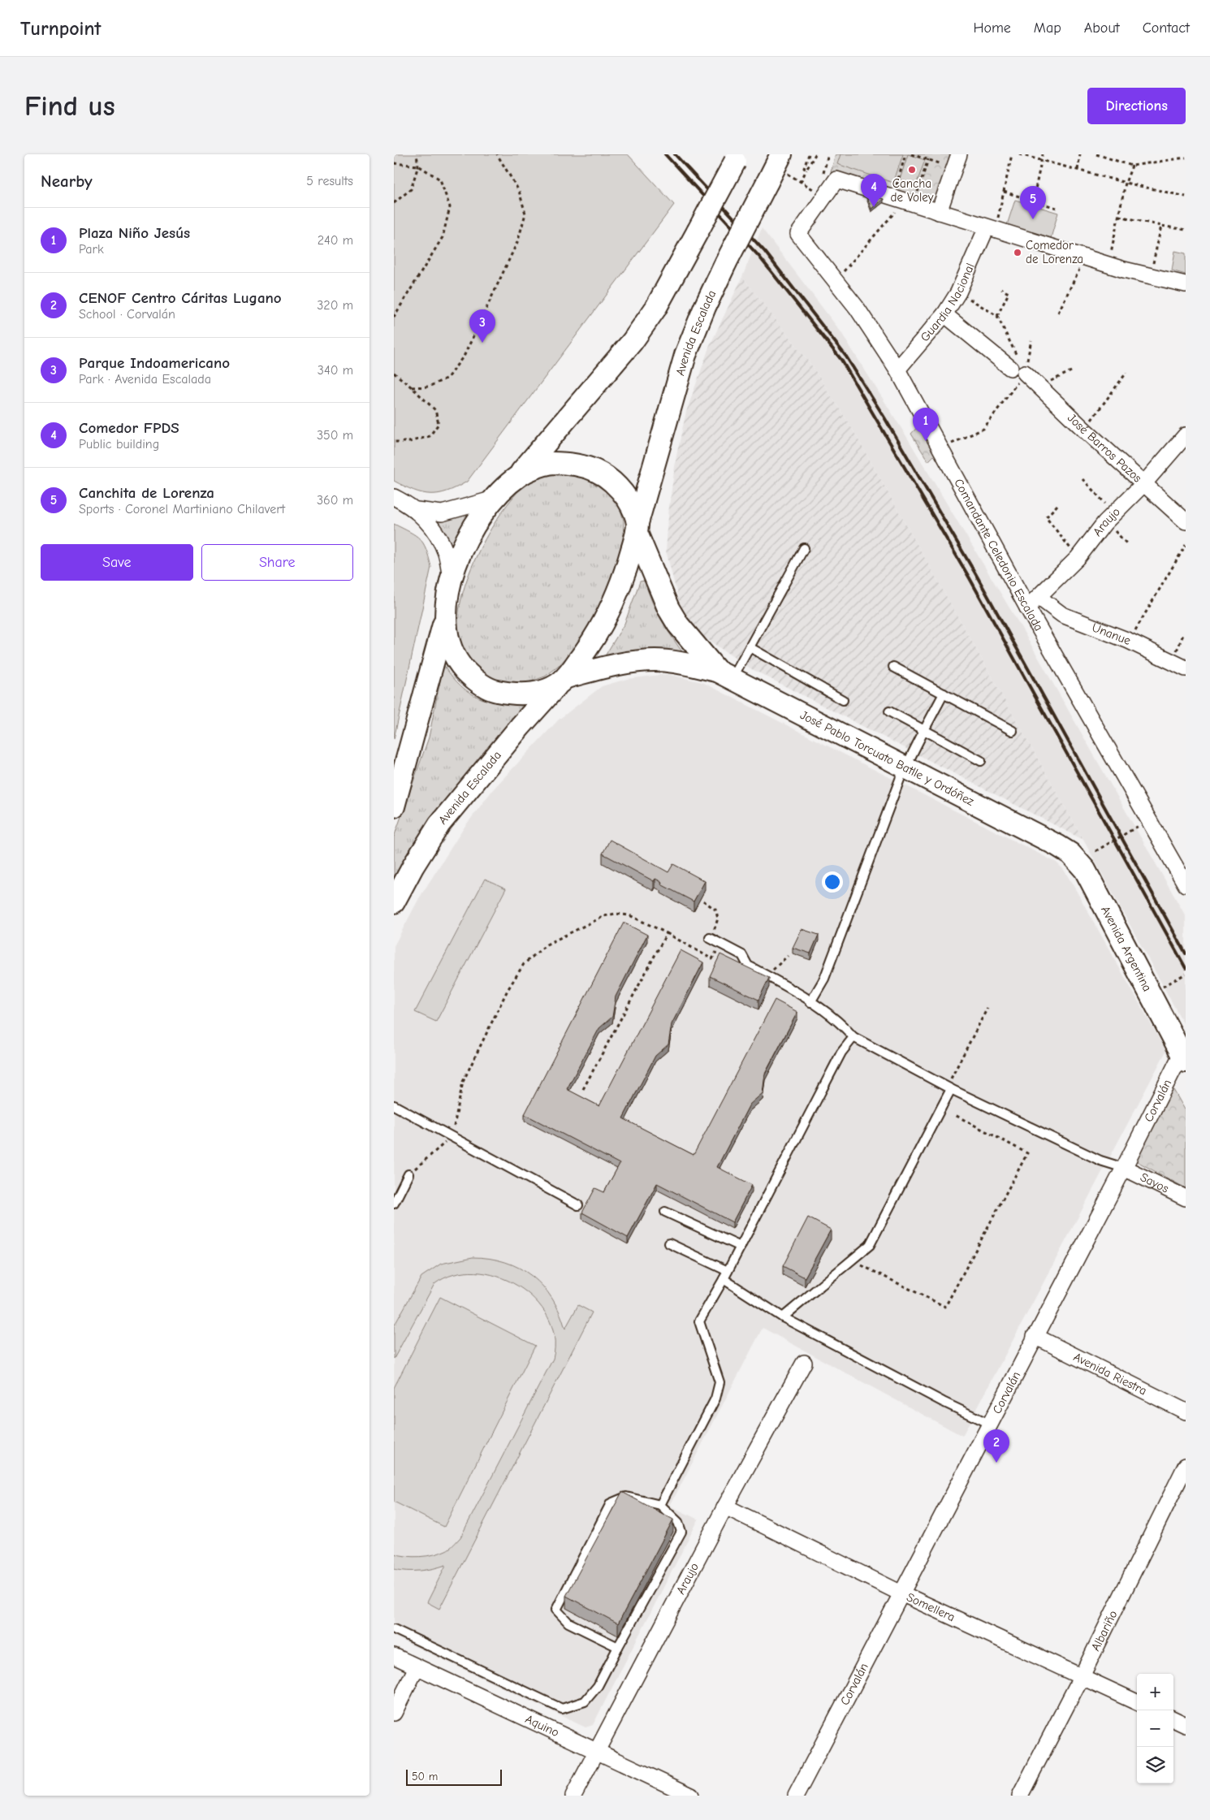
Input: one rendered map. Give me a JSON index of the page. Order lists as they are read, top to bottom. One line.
{"streets":{"main road":["Avenida Escalada","José Pablo Torcuato Batlle y Ordóñez","Avenida Argentina"],"street":["Guardia Nacional","José Barros Pazos","Araujo","Comandante Celedonio Escalada","Unanue","Corvalán","Sayos","Avenida Riestra","Somellera","Albariño","Aquino"]},"crossings":[["Guardia Nacional","Comandante Celedonio Escalada"],["Avenida Escalada","José Pablo Torcuato Batlle y Ordóñez"],["José Barros Pazos","Araujo"],["Araujo","Comandante Celedonio Escalada"],["Araujo","Unanue"],["Araujo","Somellera"],["Araujo","Aquino"],["José Pablo Torcuato Batlle y Ordóñez","Avenida Argentina"],["Avenida Argentina","Corvalán"],["Corvalán","Sayos"],["Corvalán","Avenida Riestra"],["Corvalán","Somellera"],["Somellera","Albariño"]],"places":["Cancha de Voley","Comedor de Lorenza"],"scale_bar":"50 m","page":{"header":"Turnpoint","nav":["Home","Map","About","Contact"],"buttons":["Directions",["Save","Share"]],"title":"Find us","heading":["Nearby","5 results"],"pins":["4","5","3","1","2"],"list":[{"mark":"1","name":"Plaza Niño Jesús","note":"Park","value":"240 m"},{"mark":"2","name":"CENOF Centro Cáritas Lugano","note":"School · Corvalán","value":"320 m"},{"mark":"3","name":"Parque Indoamericano","note":"Park · Avenida Escalada","value":"340 m"},{"mark":"4","name":"Comedor FPDS","note":"Public building","value":"350 m"},{"mark":"5","name":"Canchita de Lorenza","note":"Sports · Coronel Martiniano Chilavert","value":"360 m"}],"map_buttons":["+","−"],"scale":"50 m"}}
